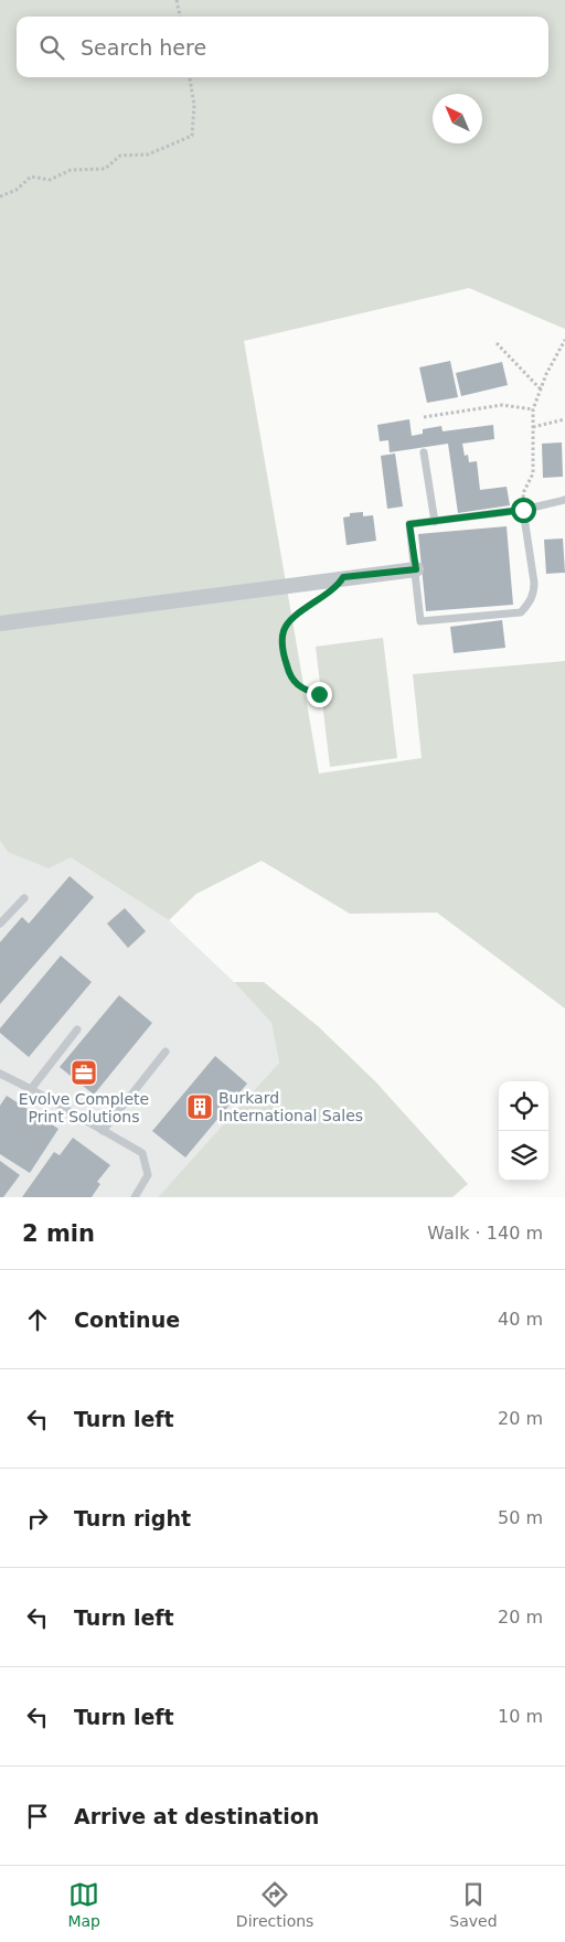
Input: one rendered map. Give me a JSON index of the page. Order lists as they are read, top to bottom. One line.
{"places":{"office":["Evolve Complete Print Solutions"],"building":["Burkard International Sales"]},"north":"top left","page":{"search":"Search here","heading":["2 min","Walk · 140 m"],"list":[["Continue","40 m"],["Turn left","20 m"],["Turn right","50 m"],["Turn left","20 m"],["Turn left","10 m"],"Arrive at destination"],"nav":["Map","Directions","Saved"]}}
